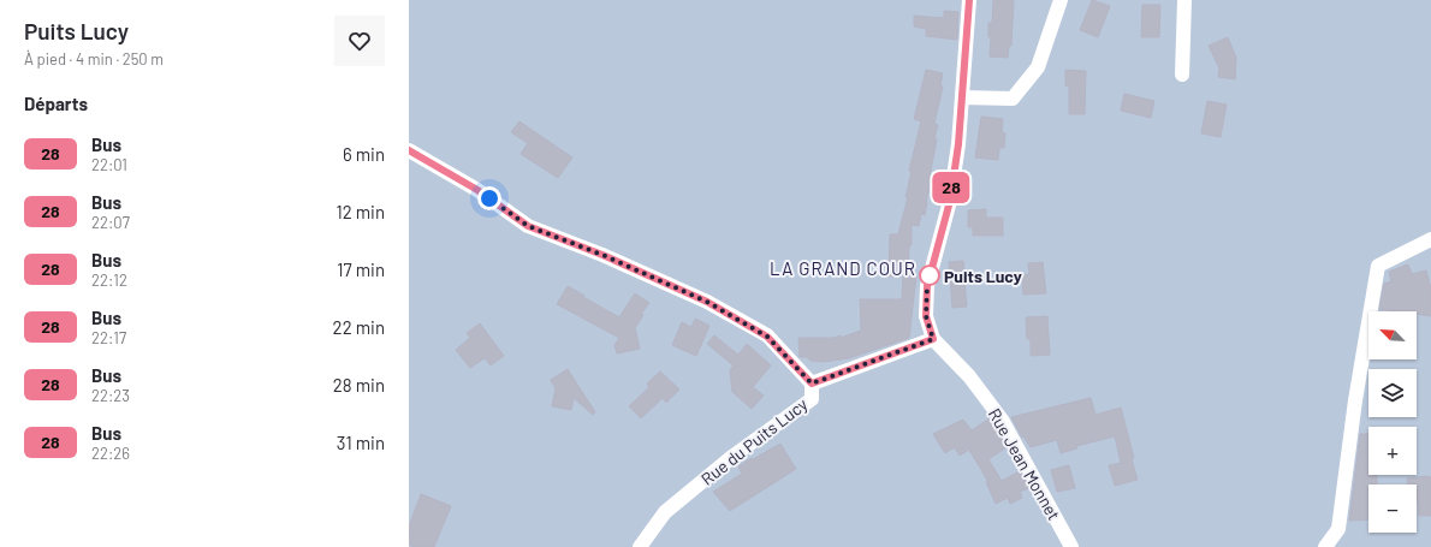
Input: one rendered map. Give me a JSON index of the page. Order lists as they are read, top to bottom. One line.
{"streets":{"street":["Rue du Puits Lucy","Rue Jean Monnet"]},"crossings":[["Rue du Puits Lucy","Rue Jean Monnet"]],"districts":["LA GRAND COUR"],"places":["Puits Lucy"],"lines":["bus line 28"],"north":"top left","page":{"heading":[["Puits Lucy","À pied · 4 min · 250 m"],"Départs"],"on_map":"28","list":[{"mark":"28","name":"Bus","note":"22:01","value":"6 min"},{"mark":"28","name":"Bus","note":"22:07","value":"12 min"},{"mark":"28","name":"Bus","note":"22:12","value":"17 min"},{"mark":"28","name":"Bus","note":"22:17","value":"22 min"},{"mark":"28","name":"Bus","note":"22:23","value":"28 min"},{"mark":"28","name":"Bus","note":"22:26","value":"31 min"}],"map_buttons":["+","−"]}}
